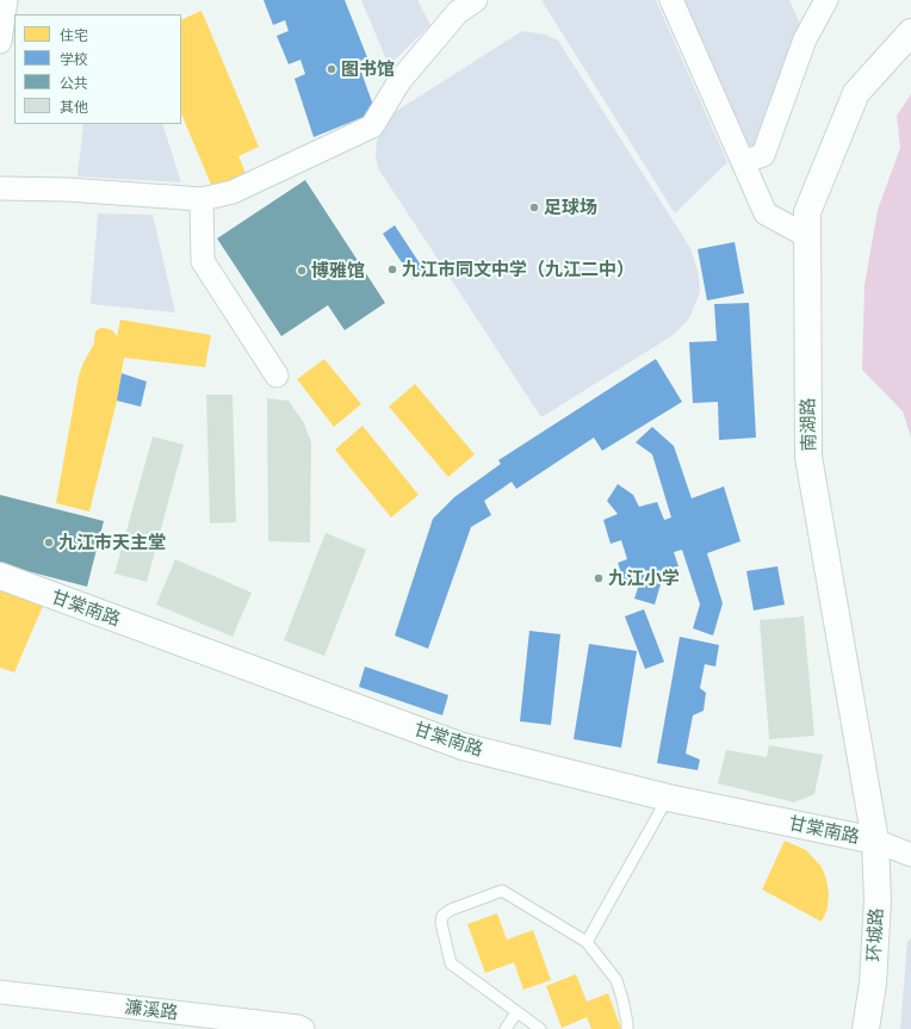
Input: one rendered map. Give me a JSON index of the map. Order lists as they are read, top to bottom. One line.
{"streets":{"street":["南湖路","甘棠南路","环城路","濂溪路"]},"crossings":[["南湖路","甘棠南路"],["南湖路","环城路"],["甘棠南路","环城路"]],"places":["图书馆","足球场","九江市同文中学（九江二中）","博雅馆","九江市天主堂","九江小学"],"legend":["住宅","学校","公共","其他"]}
